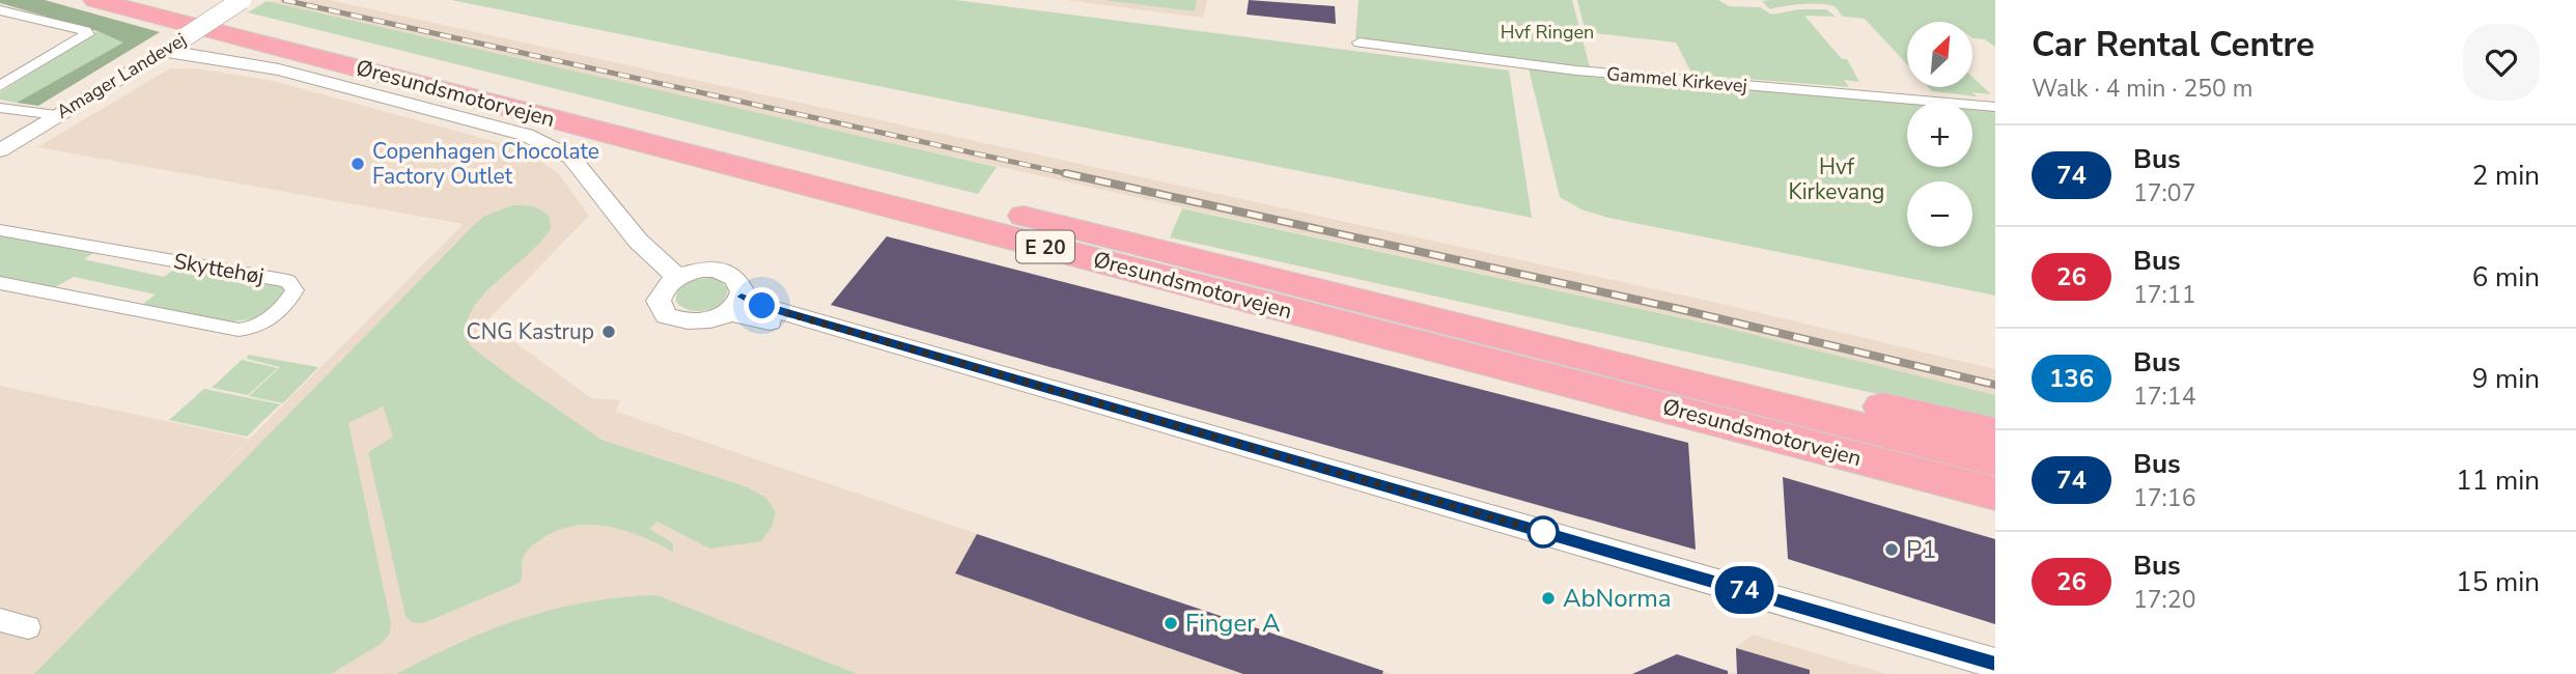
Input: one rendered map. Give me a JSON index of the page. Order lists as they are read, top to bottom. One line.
{"streets":{"highway":["Øresundsmotorvejen","E 20"],"street":["Amager Landevej","Gammel Kirkevej","Skyttehøj"]},"parks":["Hvf Ringen","Hvf Kirkevang"],"places":["Copenhagen Chocolate Factory Outlet","CNG Kastrup","P1","AbNorma","Finger A"],"lines":["bus line 74"],"north":"top right","page":{"on_map":"74","heading":["Car Rental Centre","Walk · 4 min · 250 m"],"map_buttons":["+","−"],"list":[{"mark":"74","name":"Bus","note":"17:07","value":"2 min"},{"mark":"26","name":"Bus","note":"17:11","value":"6 min"},{"mark":"136","name":"Bus","note":"17:14","value":"9 min"},{"mark":"74","name":"Bus","note":"17:16","value":"11 min"},{"mark":"26","name":"Bus","note":"17:20","value":"15 min"}]}}
